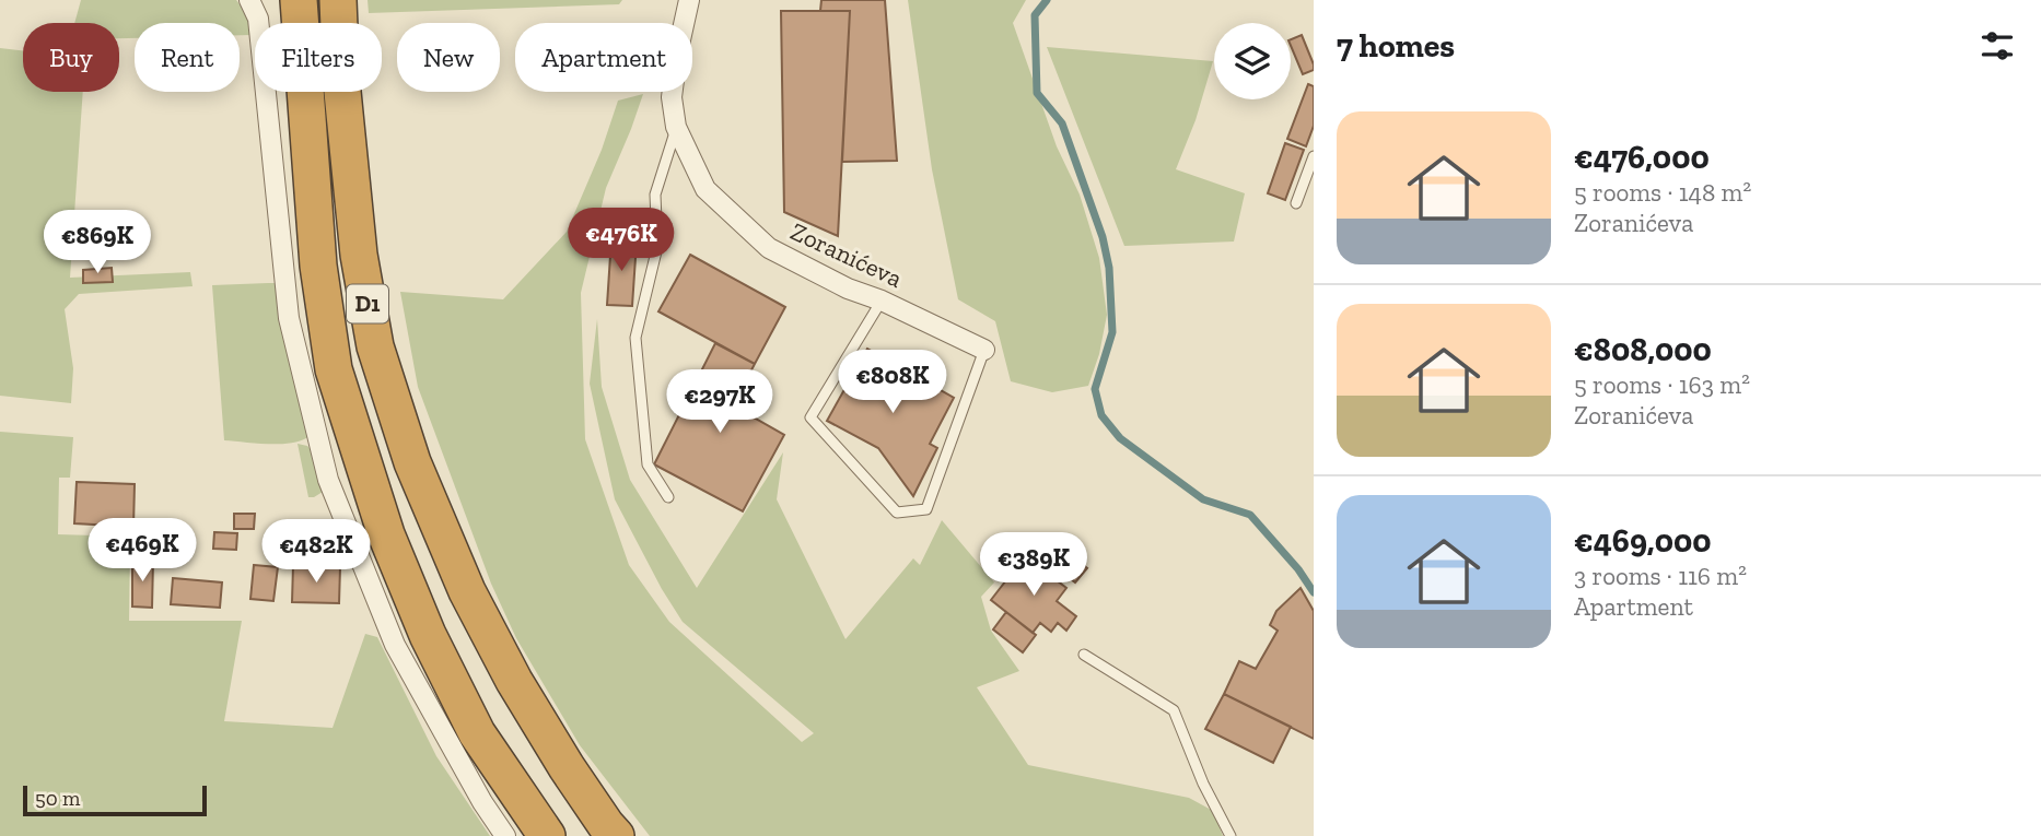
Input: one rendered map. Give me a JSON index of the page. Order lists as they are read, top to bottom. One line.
{"streets":{"highway":["D1"],"street":["Zoranićeva"]},"scale_bar":"50 m","page":{"heading":"7 homes","chip":["Buy","Rent","Filters","New","Apartment"],"list":[{"name":"€476,000","note":"5 rooms · 148 m² · Zoranićeva"},{"name":"€808,000","note":"5 rooms · 163 m² · Zoranićeva"},{"name":"€469,000","note":"3 rooms · 116 m² · Apartment"}],"price":["€476K","€869K","€808K","€297K","€469K","€482K","€389K"],"scale":"50 m"}}
